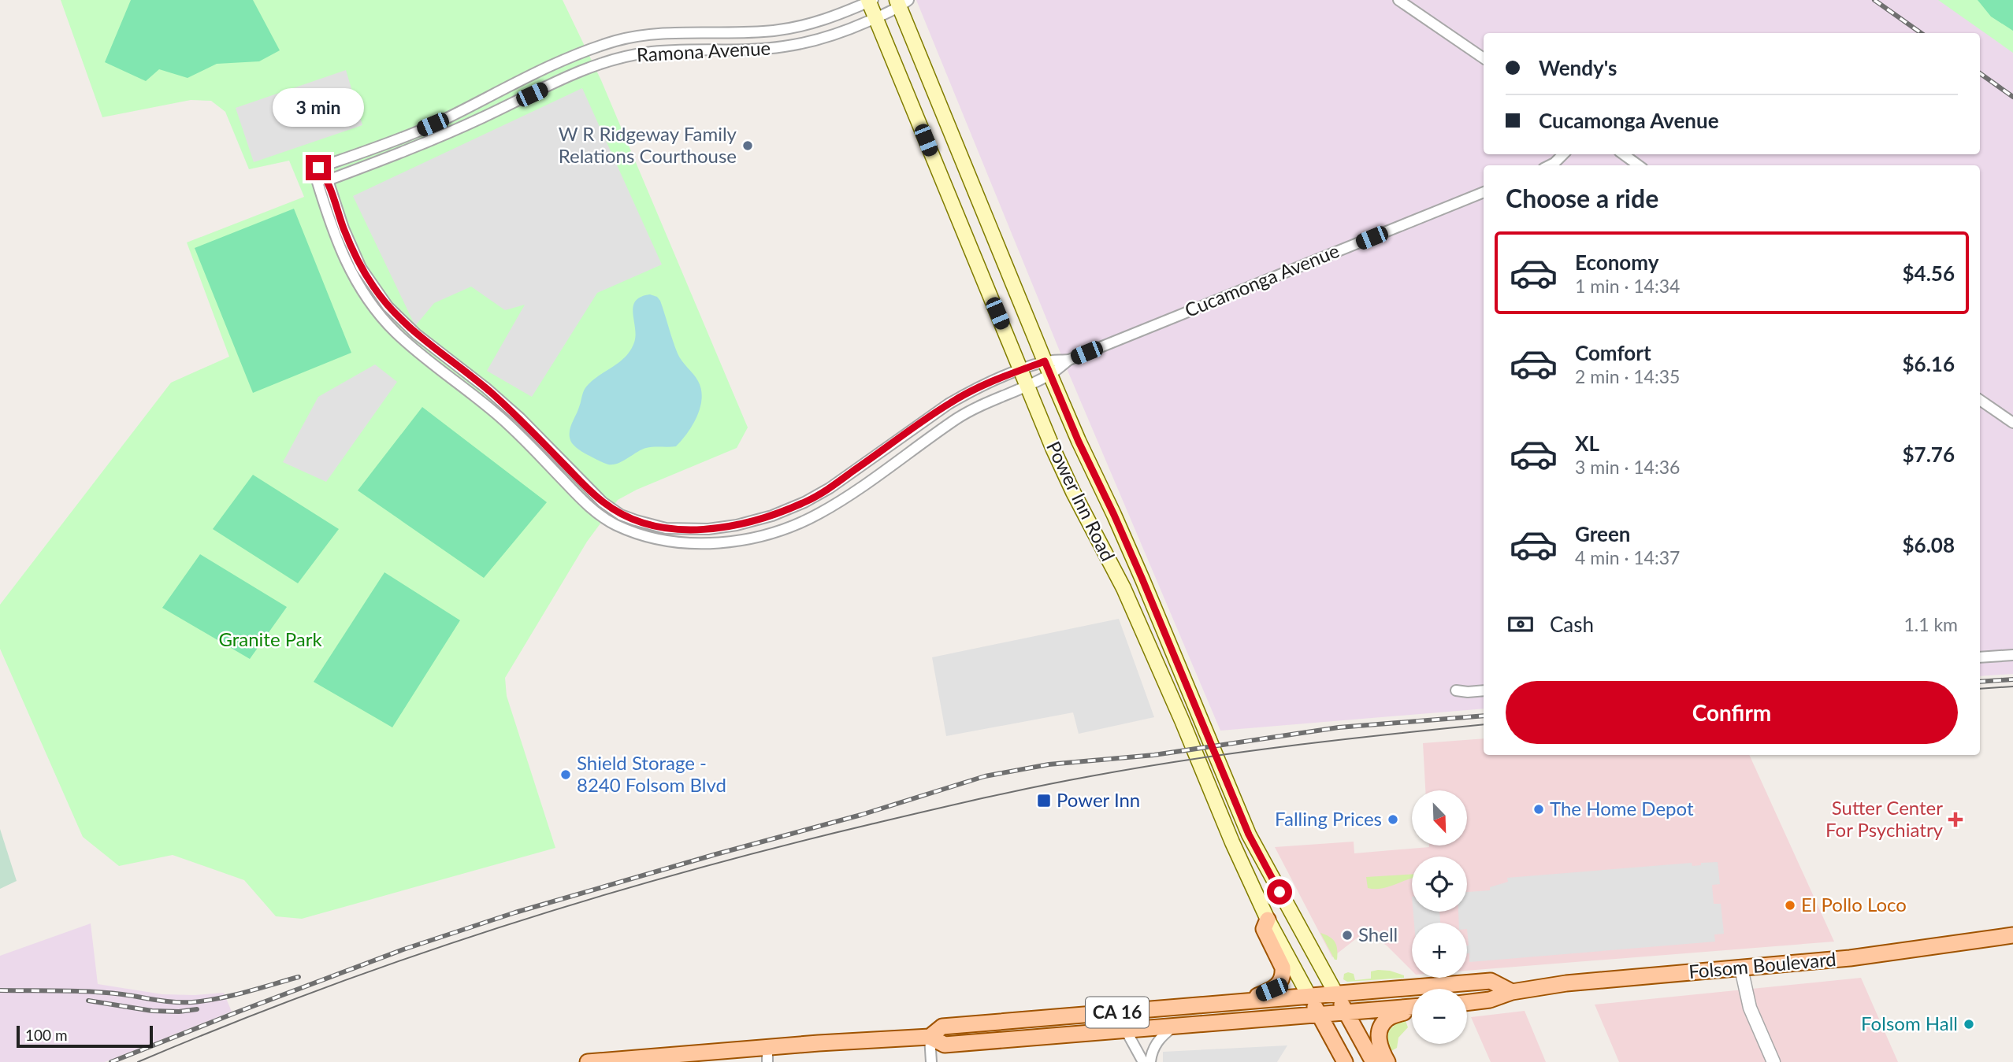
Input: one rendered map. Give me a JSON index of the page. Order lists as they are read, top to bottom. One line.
{"streets":{"main road":["Power Inn Road","Folsom Boulevard","CA 16"],"street":["Ramona Avenue","Cucamonga Avenue"]},"crossings":[["Ramona Avenue","Cucamonga Avenue"],["Ramona Avenue","Power Inn Road"],["Cucamonga Avenue","Power Inn Road"],["Power Inn Road","CA 16"]],"parks":["Granite Park"],"places":{"other":["W R Ridgeway Family Relations Courthouse","Shield Storage - 8240 Folsom Blvd","The Home Depot","Falling Prices","El Pollo Loco","Shell","Folsom Hall"],"transit":["Power Inn"],"health":["Sutter Center For Psychiatry"]},"scale_bar":"100 m","north":"bottom right","page":{"banner":["Wendy's","Cucamonga Avenue"],"bubble":"3 min","heading":"Choose a ride","list":[{"name":"Economy","note":"1 min · 14:34","value":"$4.56"},{"name":"Comfort","note":"2 min · 14:35","value":"$6.16"},{"name":"XL","note":"3 min · 14:36","value":"$7.76"},{"name":"Green","note":"4 min · 14:37","value":"$6.08"}],"pay":["Cash","1.1 km"],"buttons":"Confirm","map_buttons":["+","−"],"scale":"100 m"}}
